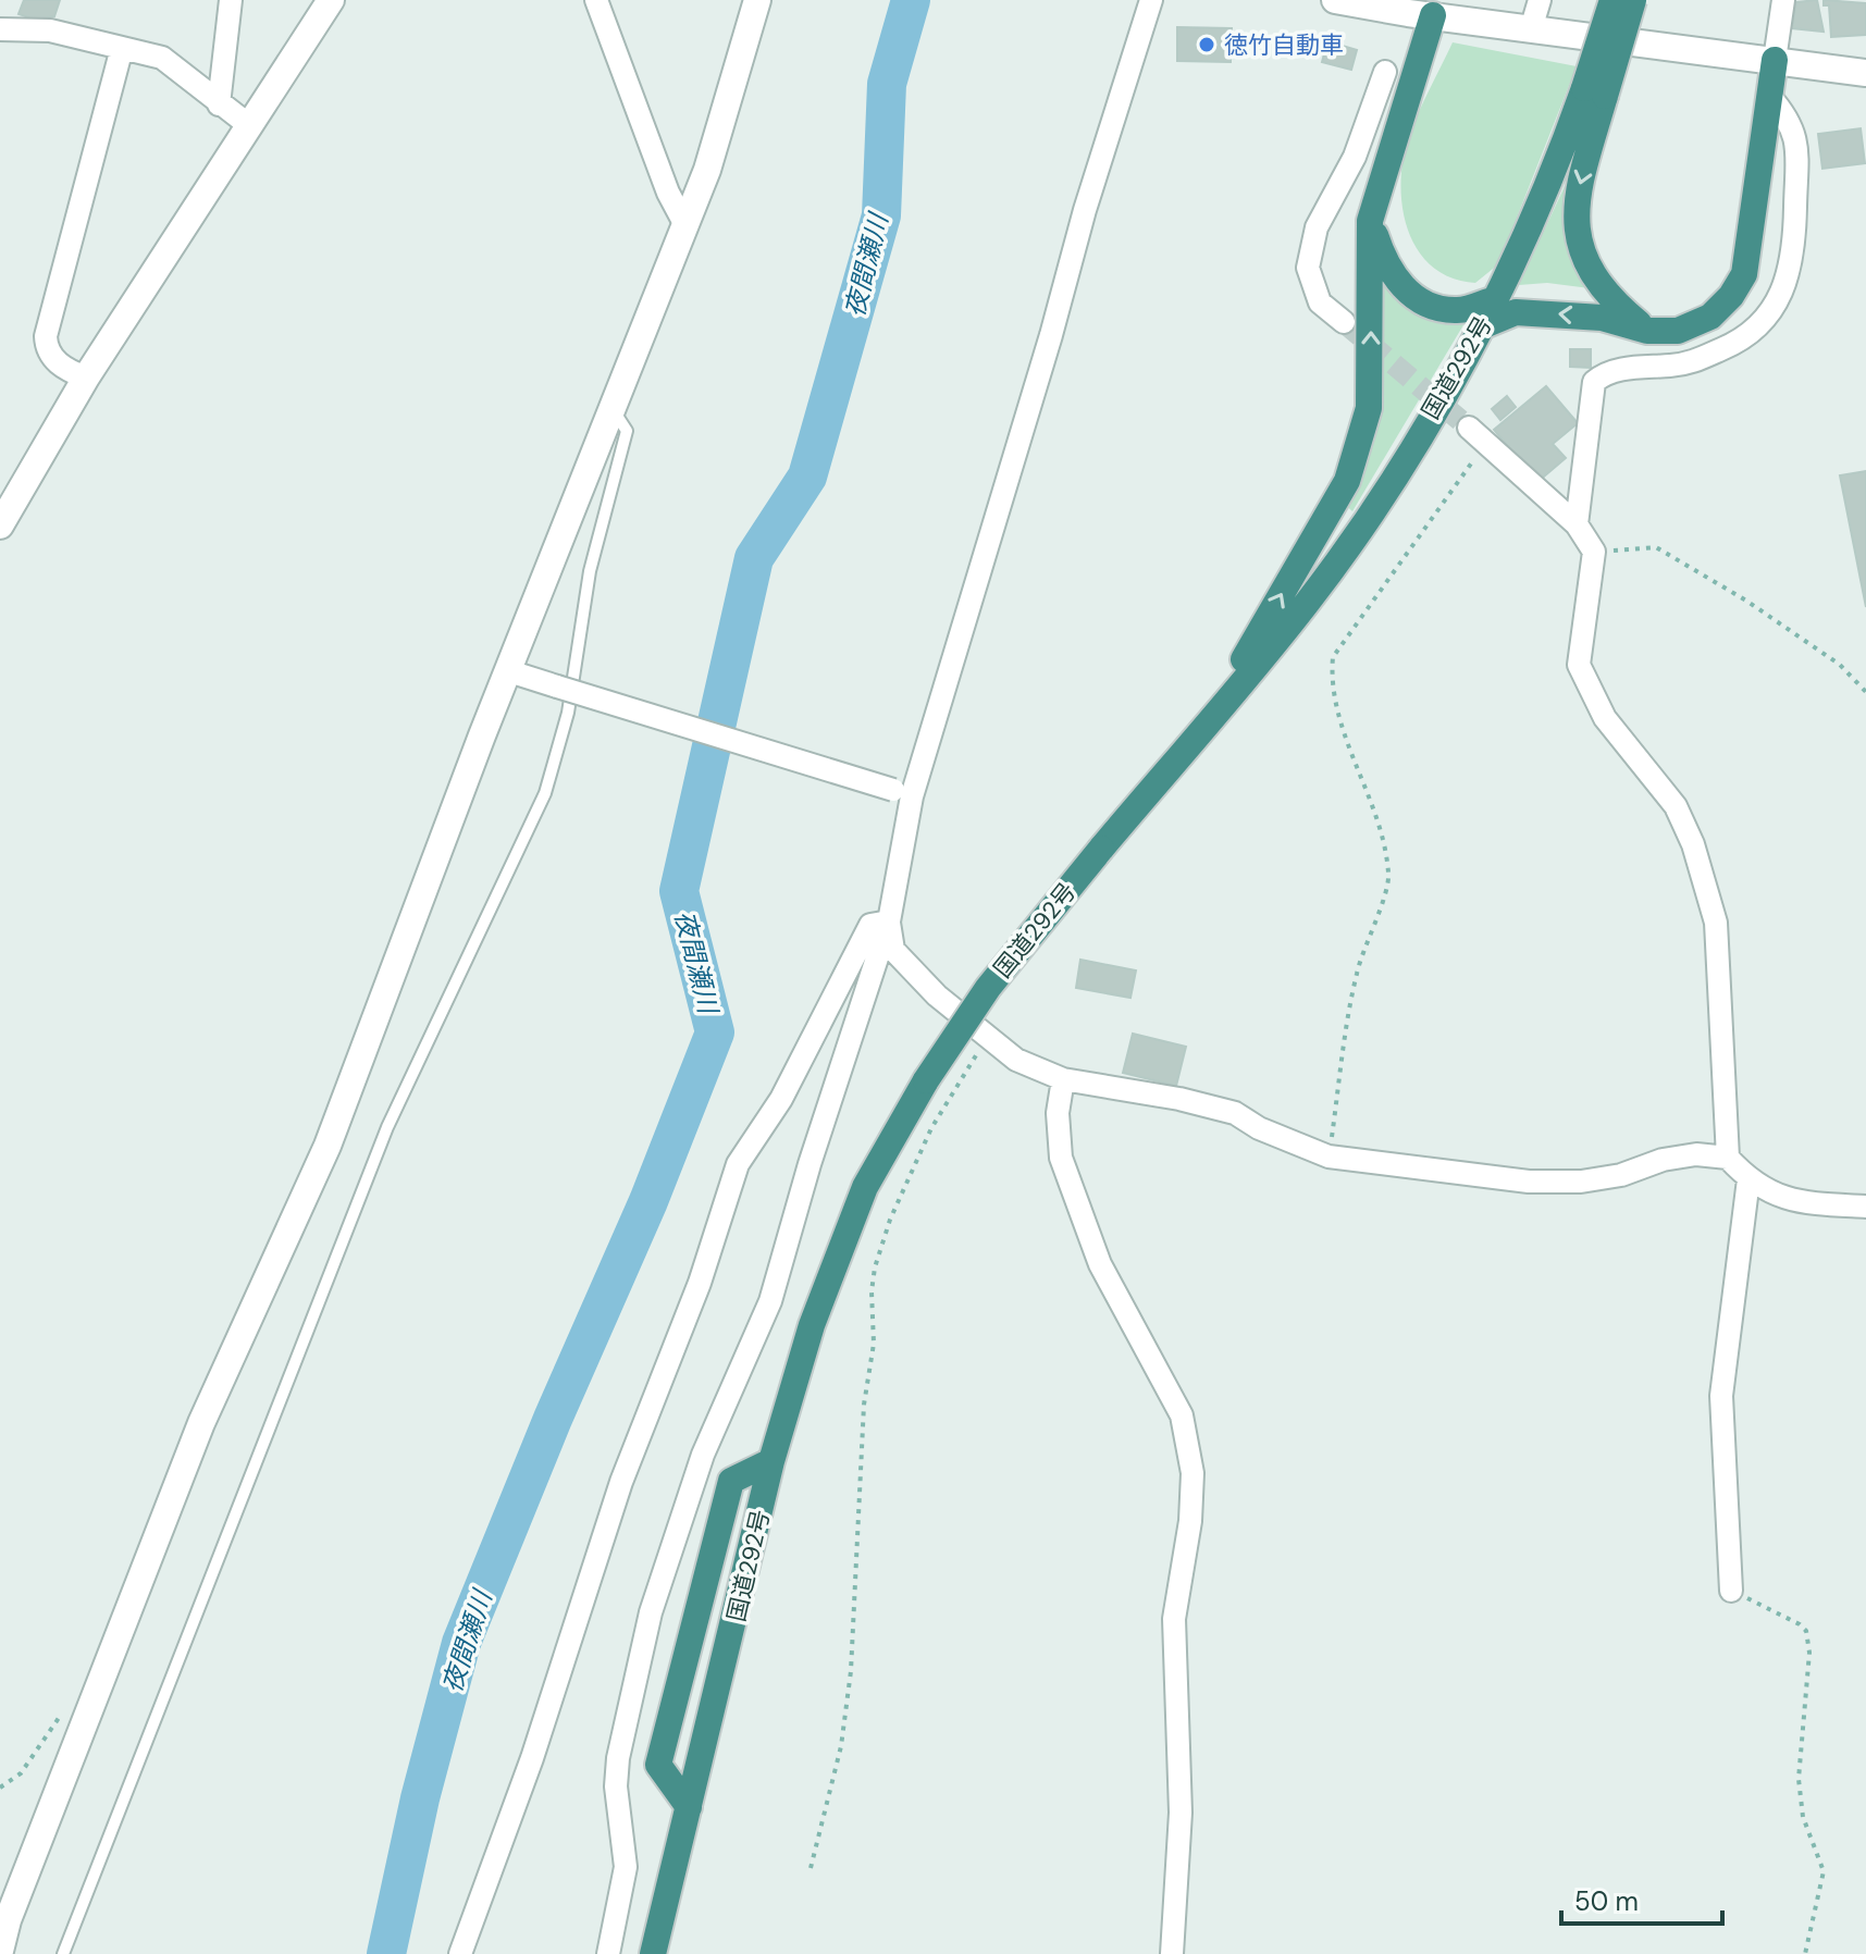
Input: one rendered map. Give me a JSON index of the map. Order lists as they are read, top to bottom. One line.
{"streets":{"highway":["国道292号"]},"water":["夜間瀬川"],"places":["徳竹自動車"],"scale_bar":"50 m"}
